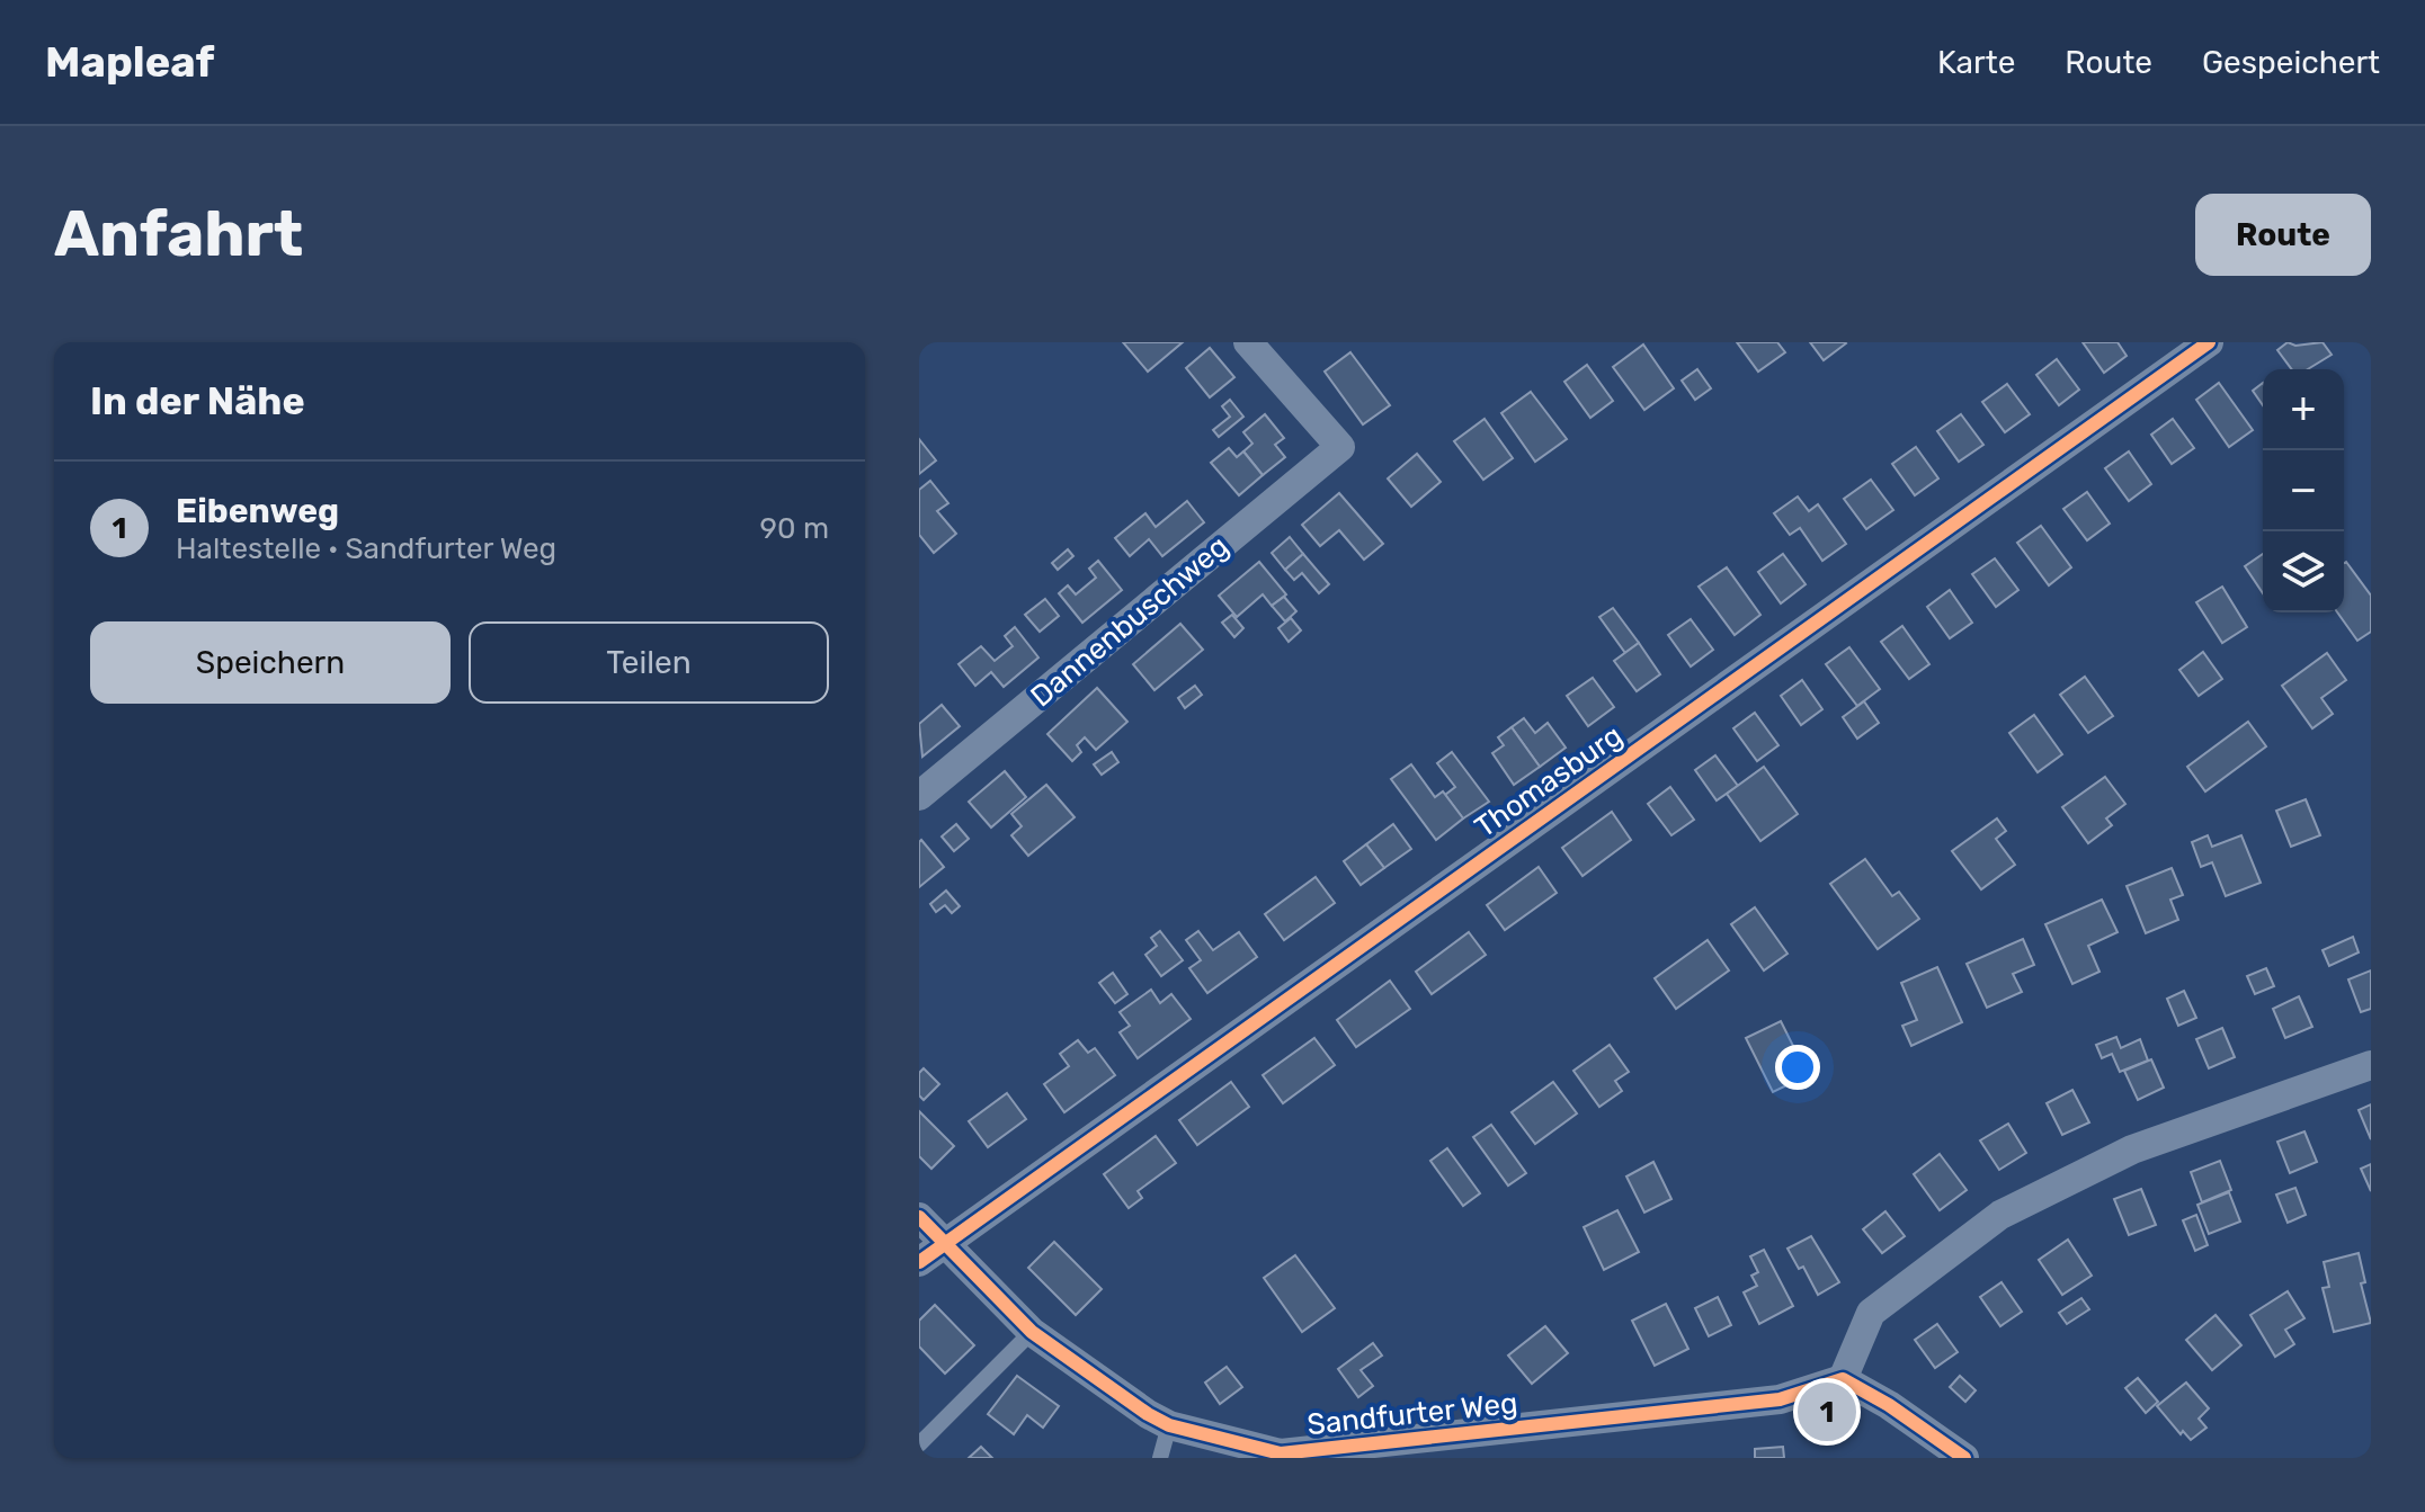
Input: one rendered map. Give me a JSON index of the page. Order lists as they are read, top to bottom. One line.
{"streets":{"street":["Dannenbuschweg","Thomasburg","Sandfurter Weg"]},"crossings":[["Thomasburg","Sandfurter Weg"]],"page":{"header":"Mapleaf","nav":["Karte","Route","Gespeichert"],"buttons":["Route",["Speichern","Teilen"]],"title":"Anfahrt","heading":"In der Nähe","map_buttons":["+","−"],"list":[{"mark":"1","name":"Eibenweg","note":"Haltestelle · Sandfurter Weg","value":"90 m"}],"pins":"1"}}
